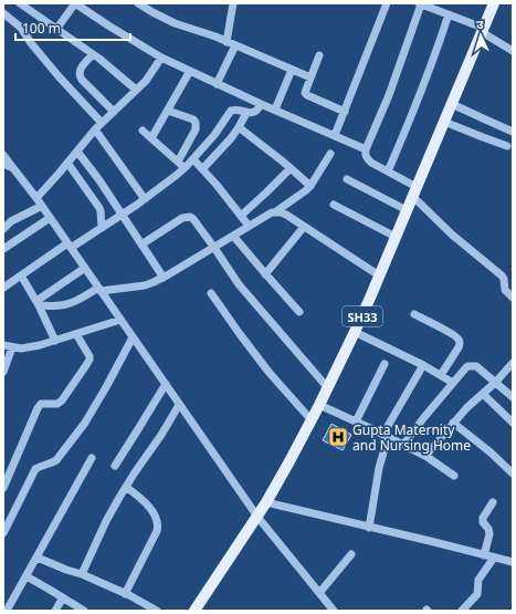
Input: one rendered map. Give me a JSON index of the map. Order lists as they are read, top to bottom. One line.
{"streets":{"main road":["SH33"]},"places":{"hospital":["Gupta Maternity and Nursing Home"]},"scale_bar":"100 m","north":"top"}
